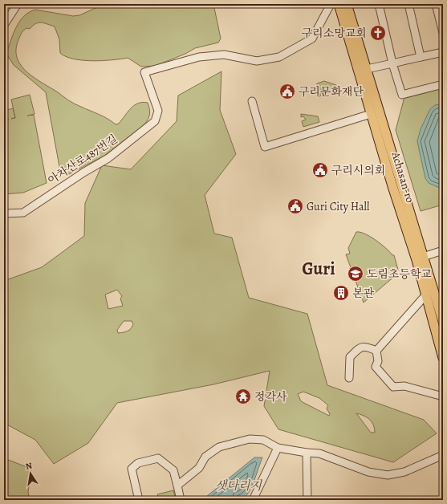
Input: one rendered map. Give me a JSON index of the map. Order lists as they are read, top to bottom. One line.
{"streets":{"main road":["Achasan-ro"],"street":["아차산로487번길"]},"districts":["Guri"],"water":["샛다리지"],"places":{"church":["구리소망교회"],"public building":["구리문화재단","구리시의회","Guri City Hall"],"school or university":["도림초등학교"],"building":["본관"],"temple":["정각사"]},"north":"top"}
